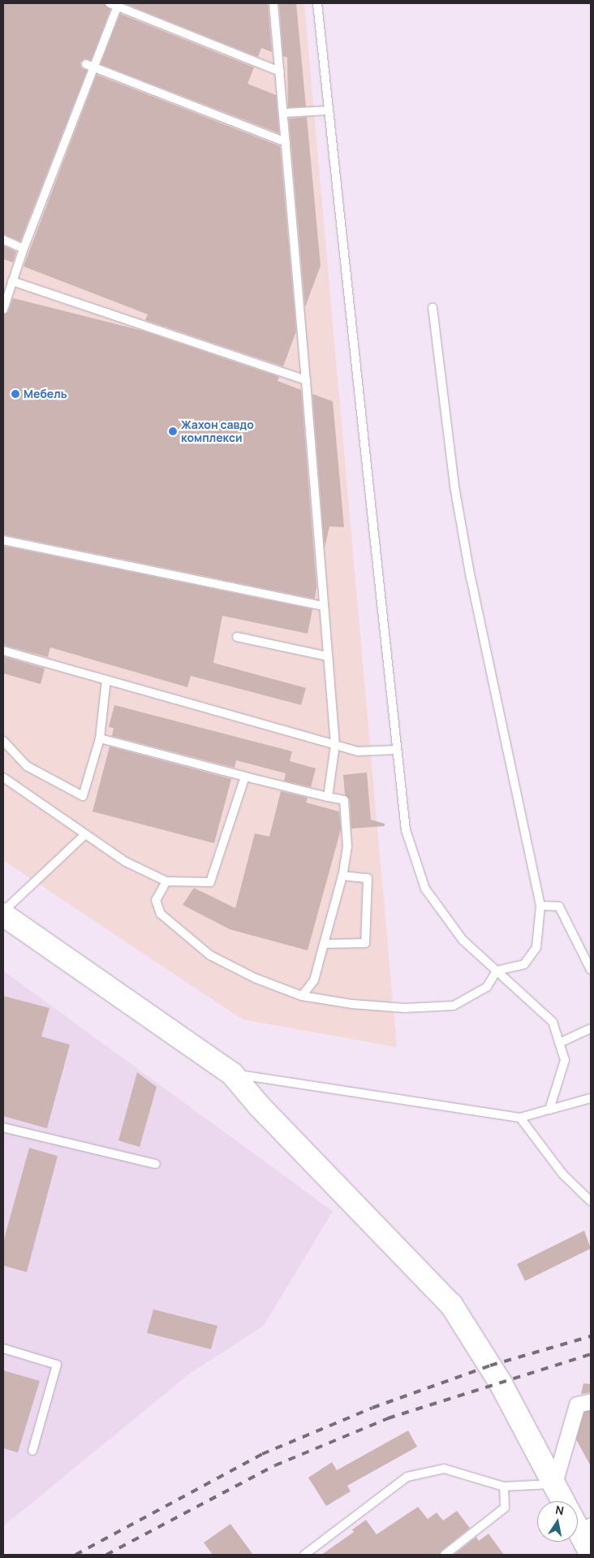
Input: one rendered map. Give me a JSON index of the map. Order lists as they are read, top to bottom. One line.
{"places":["Мебель","Жахон савдо комплекси"],"north":"top"}
